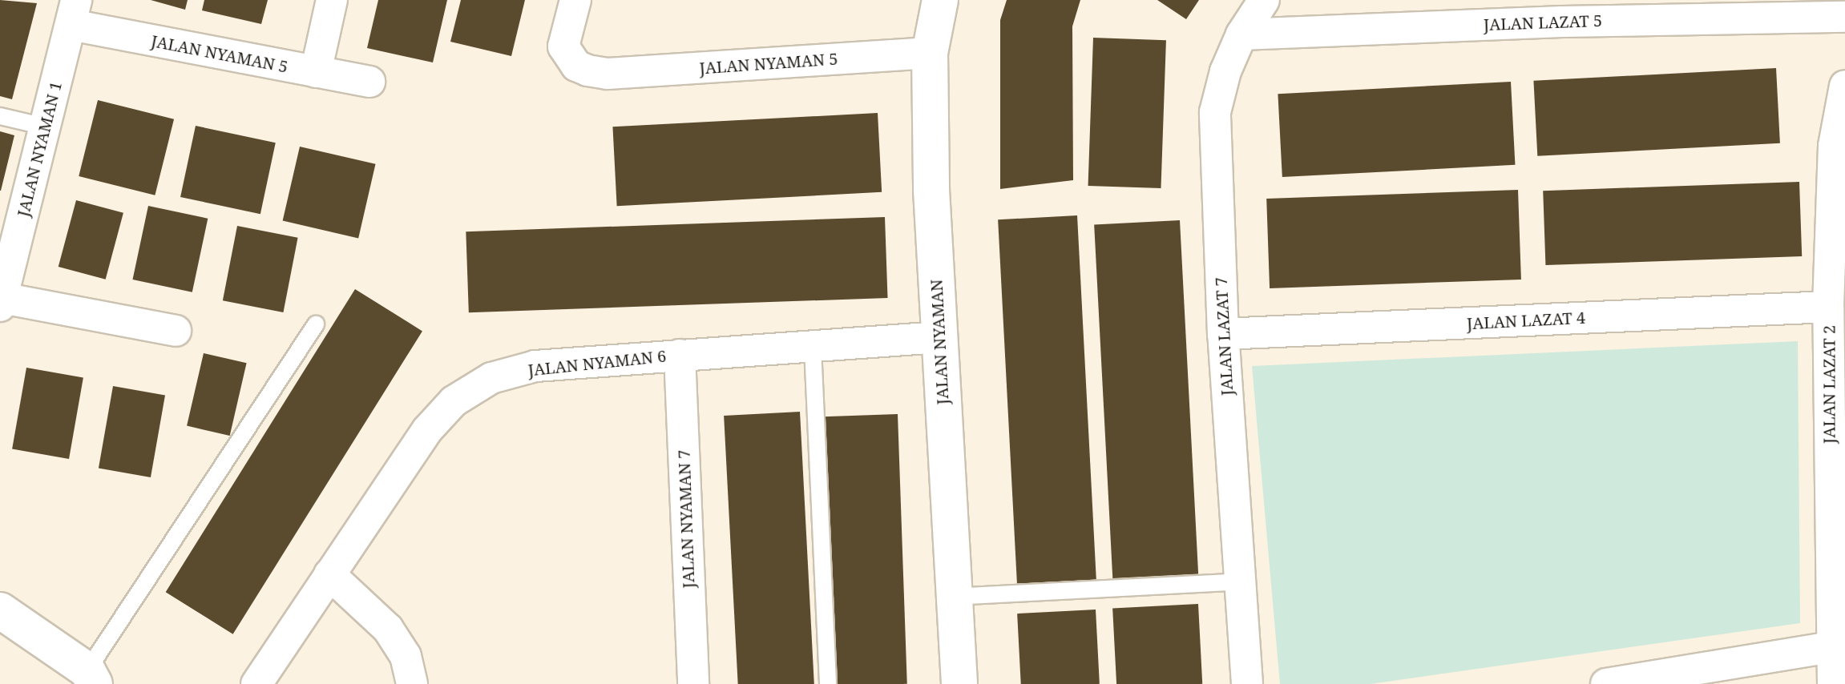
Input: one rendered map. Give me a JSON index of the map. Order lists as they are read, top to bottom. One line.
{"streets":{"street":["JALAN LAZAT 5","JALAN NYAMAN 5","JALAN NYAMAN 1","JALAN LAZAT 4","JALAN LAZAT 7","JALAN NYAMAN","JALAN NYAMAN 6","JALAN LAZAT 2","JALAN NYAMAN 7"]},"crossings":[["JALAN LAZAT 5","JALAN LAZAT 7"],["JALAN NYAMAN 5","JALAN NYAMAN 1"],["JALAN NYAMAN 5","JALAN NYAMAN"],["JALAN LAZAT 4","JALAN LAZAT 7"],["JALAN LAZAT 4","JALAN LAZAT 2"],["JALAN NYAMAN","JALAN NYAMAN 6"],["JALAN NYAMAN 6","JALAN NYAMAN 7"]]}
